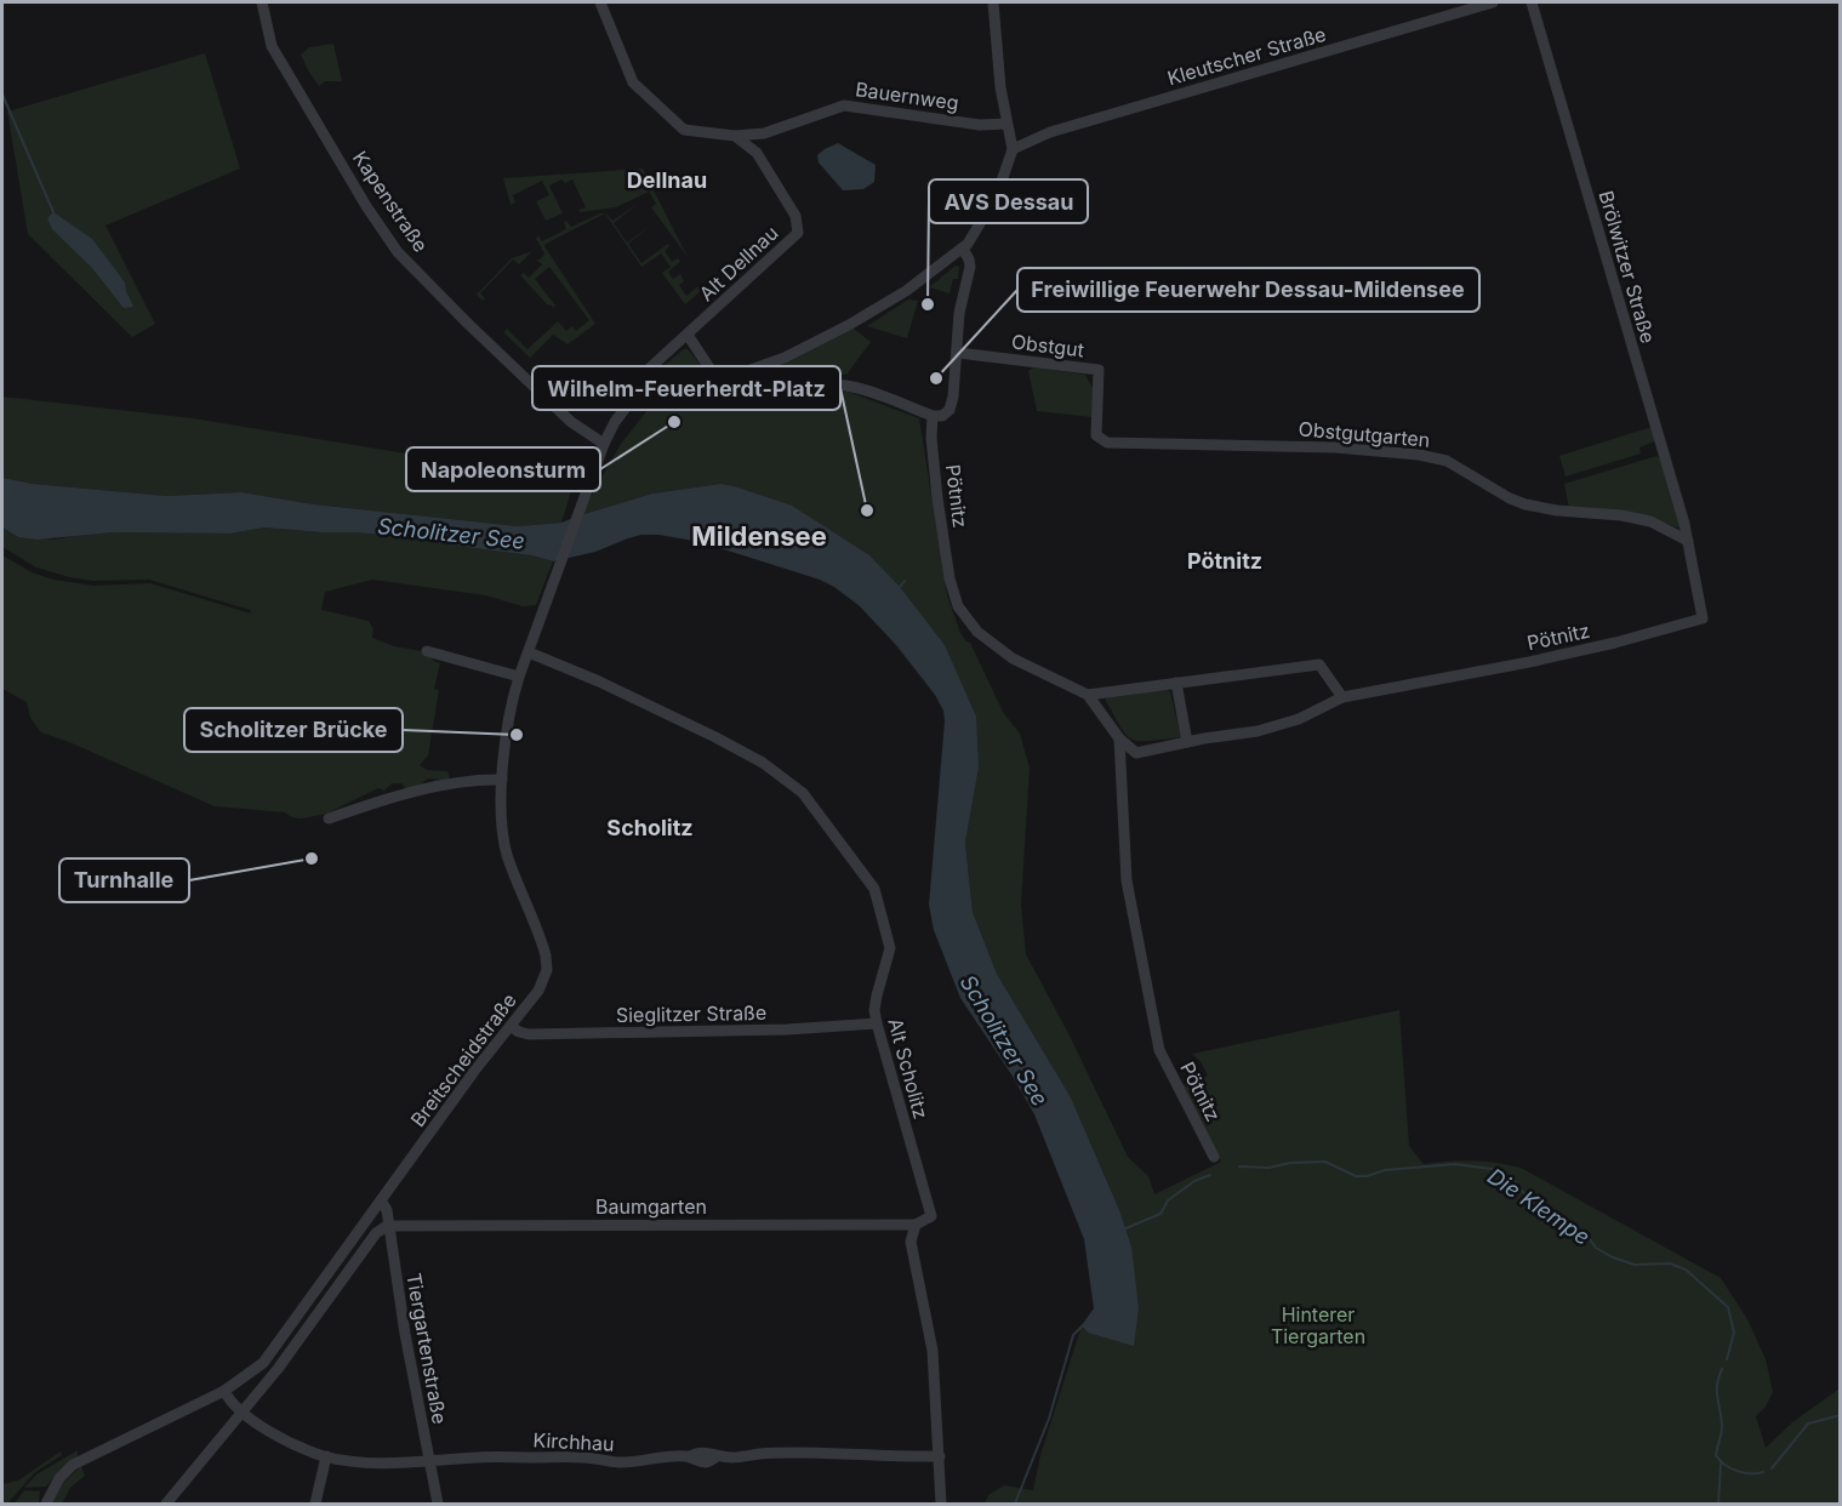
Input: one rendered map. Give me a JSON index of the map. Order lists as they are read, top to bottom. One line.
{"streets":{"street":["Kleutscher Straße","Bauernweg","Kapenstraße","Alt Dellnau","Brölwitzer Straße","Obstgut","Obstgutgarten","Pötnitz","Sieglitzer Straße","Breitscheidstraße","Alt Scholitz","Baumgarten","Tiergartenstraße","Kirchhau"]},"crossings":[["Bauernweg","Alt Dellnau"],["Kapenstraße","Alt Dellnau"],["Alt Dellnau","Breitscheidstraße"],["Brölwitzer Straße","Obstgutgarten"],["Brölwitzer Straße","Pötnitz"],["Obstgut","Obstgutgarten"],["Obstgutgarten","Pötnitz"],["Sieglitzer Straße","Breitscheidstraße"],["Sieglitzer Straße","Alt Scholitz"],["Breitscheidstraße","Alt Scholitz"],["Breitscheidstraße","Tiergartenstraße"],["Breitscheidstraße","Kirchhau"],["Alt Scholitz","Baumgarten"],["Alt Scholitz","Kirchhau"],["Baumgarten","Tiergartenstraße"],["Tiergartenstraße","Kirchhau"]],"districts":["Dellnau","Mildensee","Pötnitz","Scholitz"],"water":["Scholitzer See","Die Klempe"],"parks":["Hinterer Tiergarten"],"places":["AVS Dessau","Freiwillige Feuerwehr Dessau-Mildensee","Napoleonsturm","Wilhelm-Feuerherdt-Platz","Scholitzer Brücke","Turnhalle"]}
